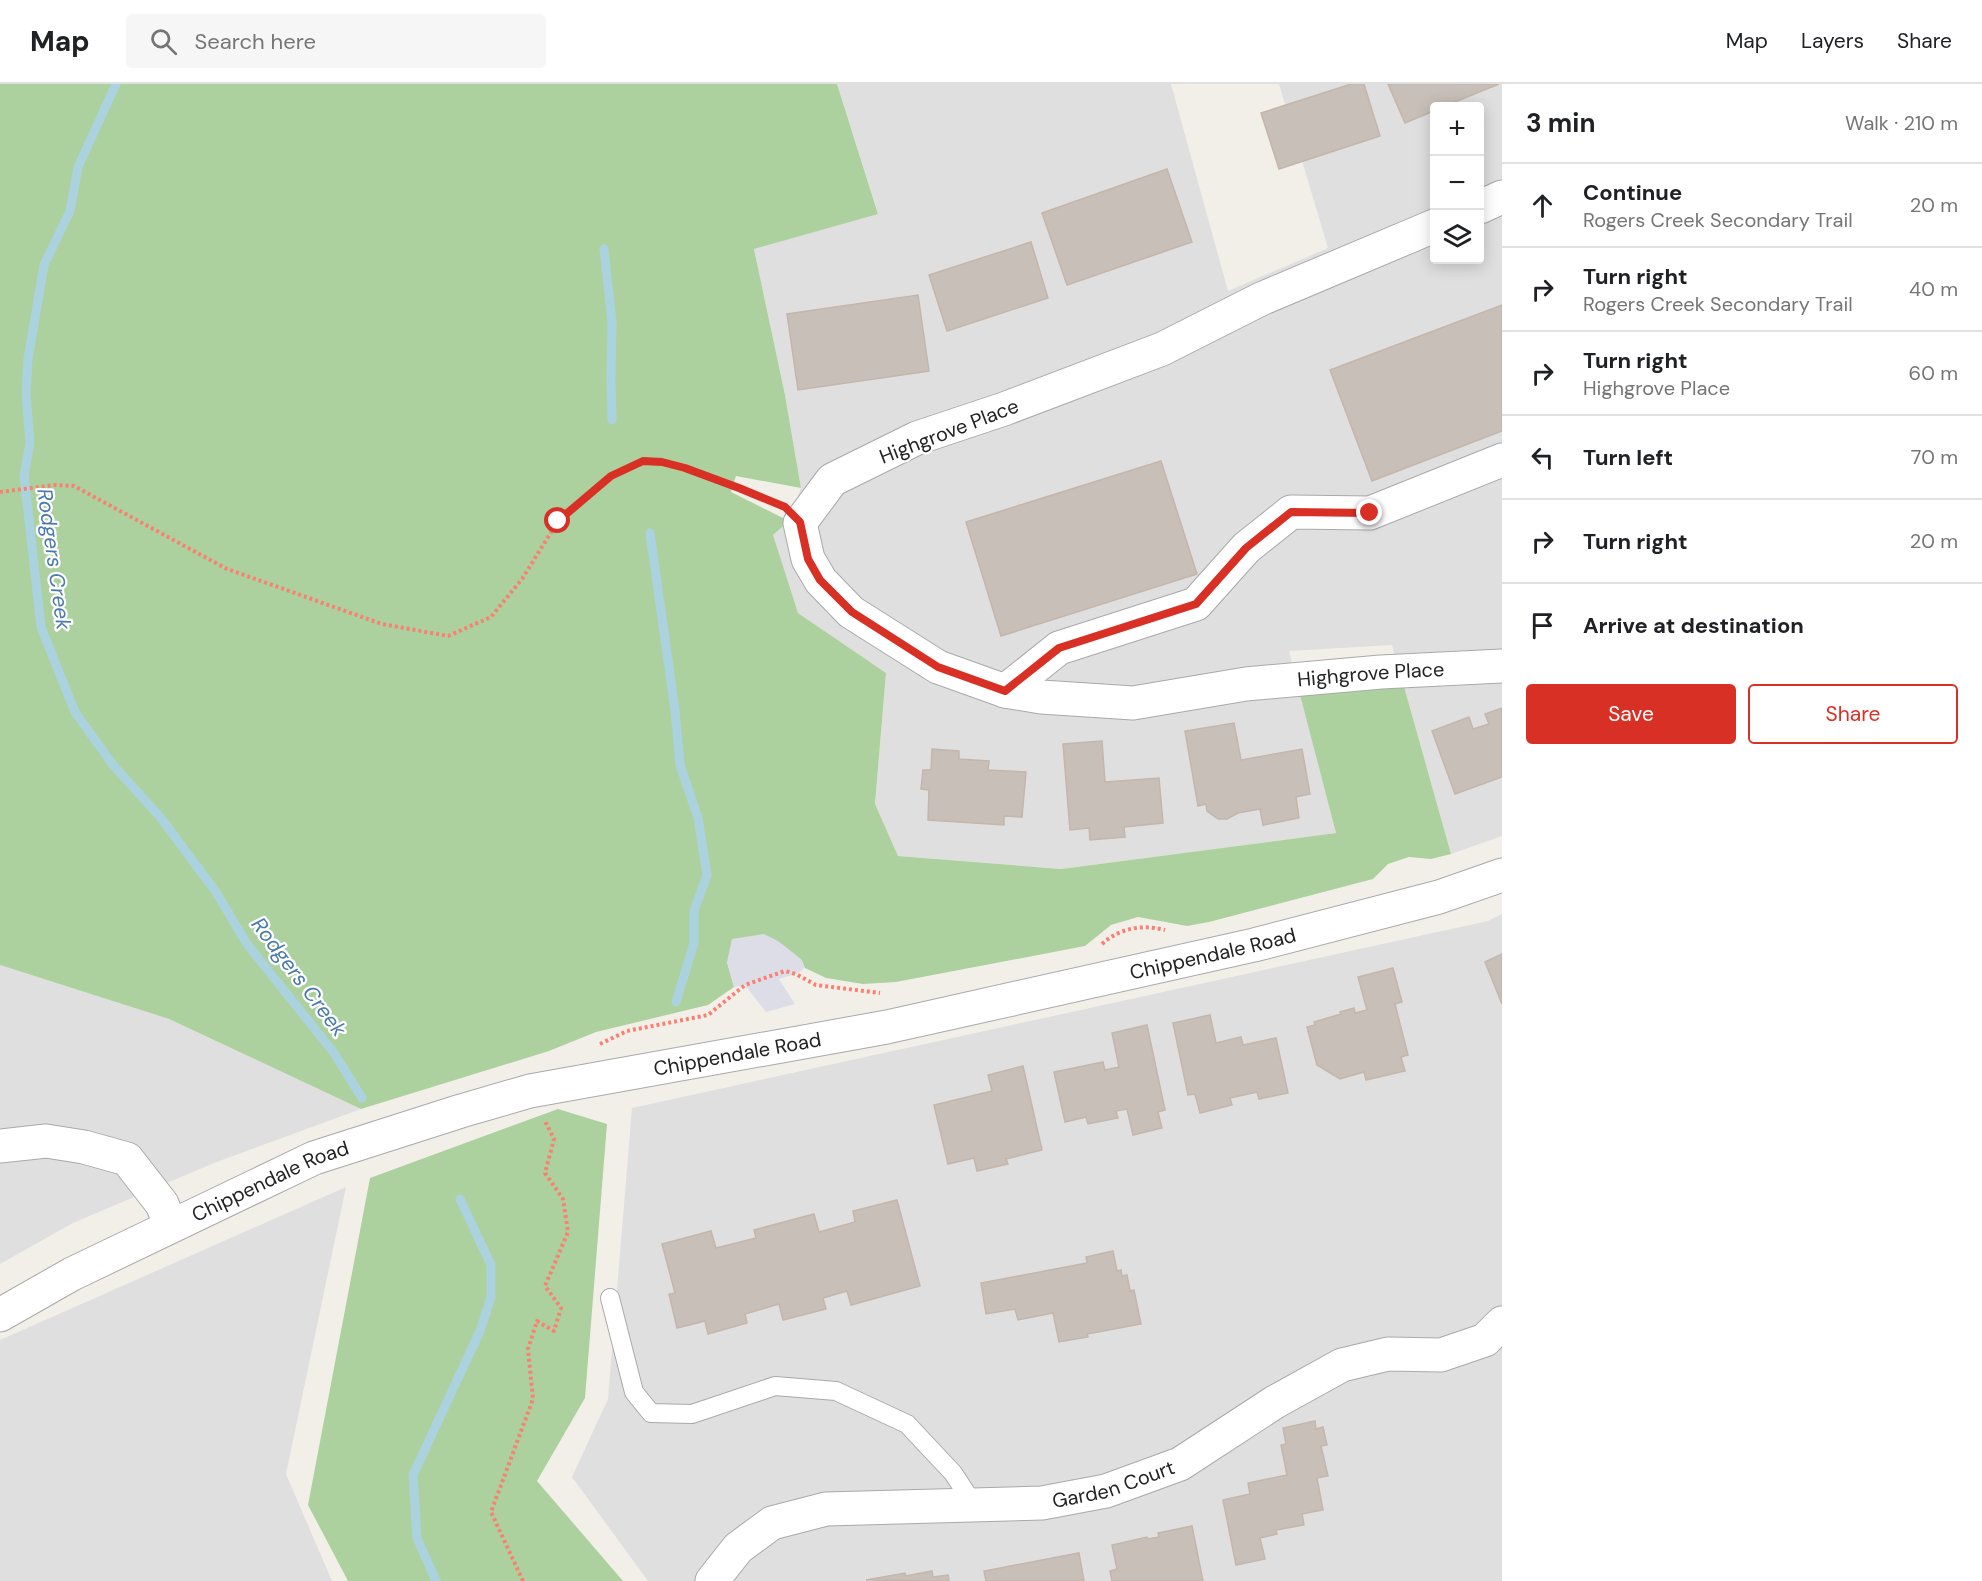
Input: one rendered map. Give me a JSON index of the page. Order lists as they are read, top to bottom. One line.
{"streets":{"street":["Highgrove Place","Chippendale Road","Garden Court"]},"water":["Rodgers Creek"],"page":{"header":"Map","search":"Search here","nav":["Map","Layers","Share"],"heading":["3 min","Walk · 210 m"],"map_buttons":["+","−"],"list":[["Continue","Rogers Creek Secondary Trail","20 m"],["Turn right","Rogers Creek Secondary Trail","40 m"],["Turn right","Highgrove Place","60 m"],["Turn left","70 m"],["Turn right","20 m"],"Arrive at destination"],"buttons":["Save","Share"]}}
